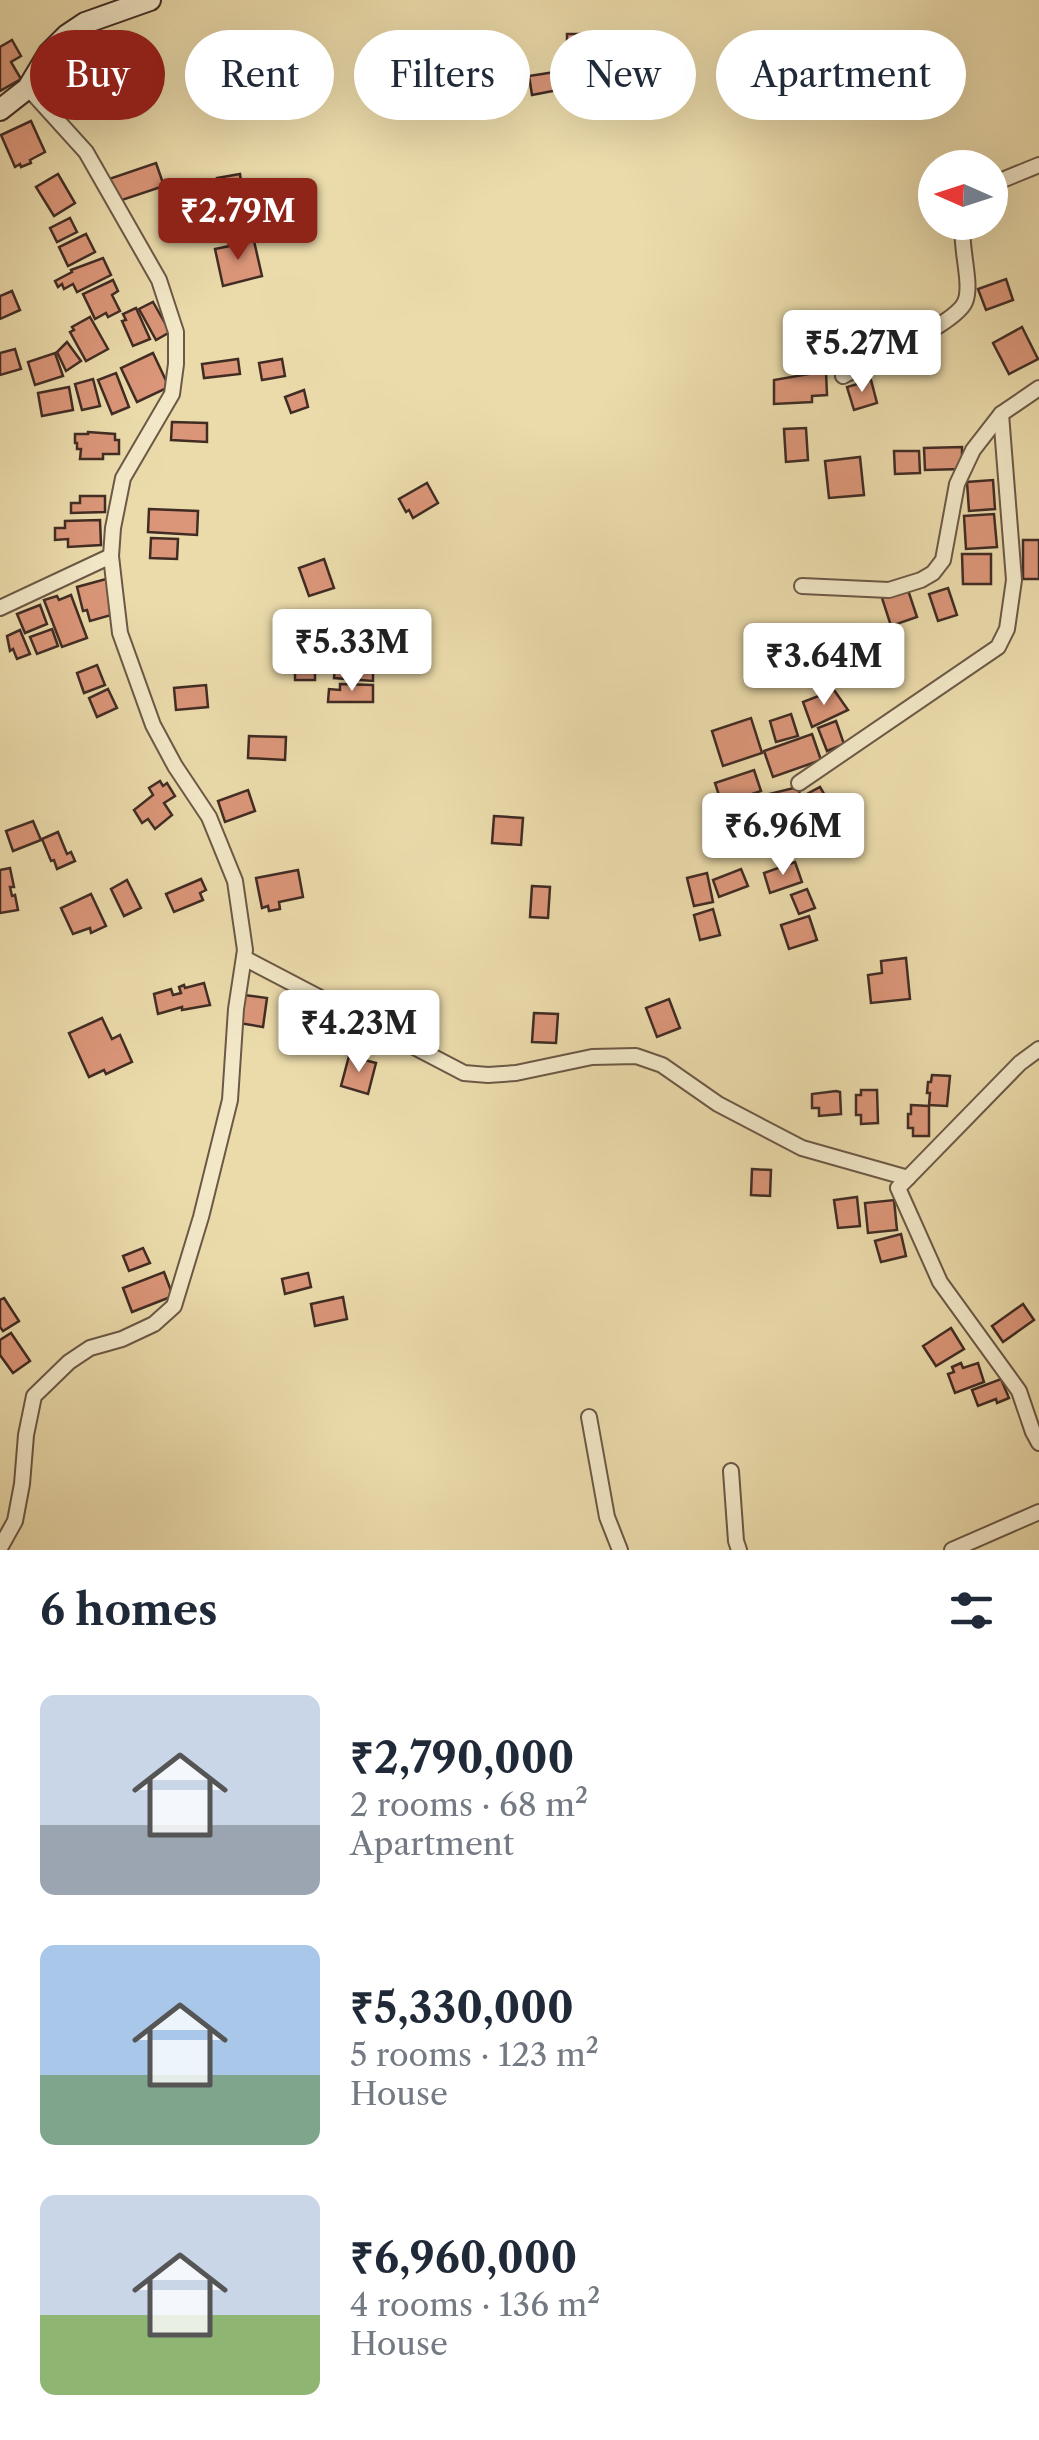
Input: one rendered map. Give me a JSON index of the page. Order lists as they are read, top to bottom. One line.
{"north":"left","page":{"chip":["Buy","Rent","Filters","New","Apartment"],"price":["₹2.79M","₹5.27M","₹5.33M","₹3.64M","₹6.96M","₹4.23M"],"heading":"6 homes","list":[{"name":"₹2,790,000","note":"2 rooms · 68 m² · Apartment"},{"name":"₹5,330,000","note":"5 rooms · 123 m² · House"},{"name":"₹6,960,000","note":"4 rooms · 136 m² · House"}]}}
